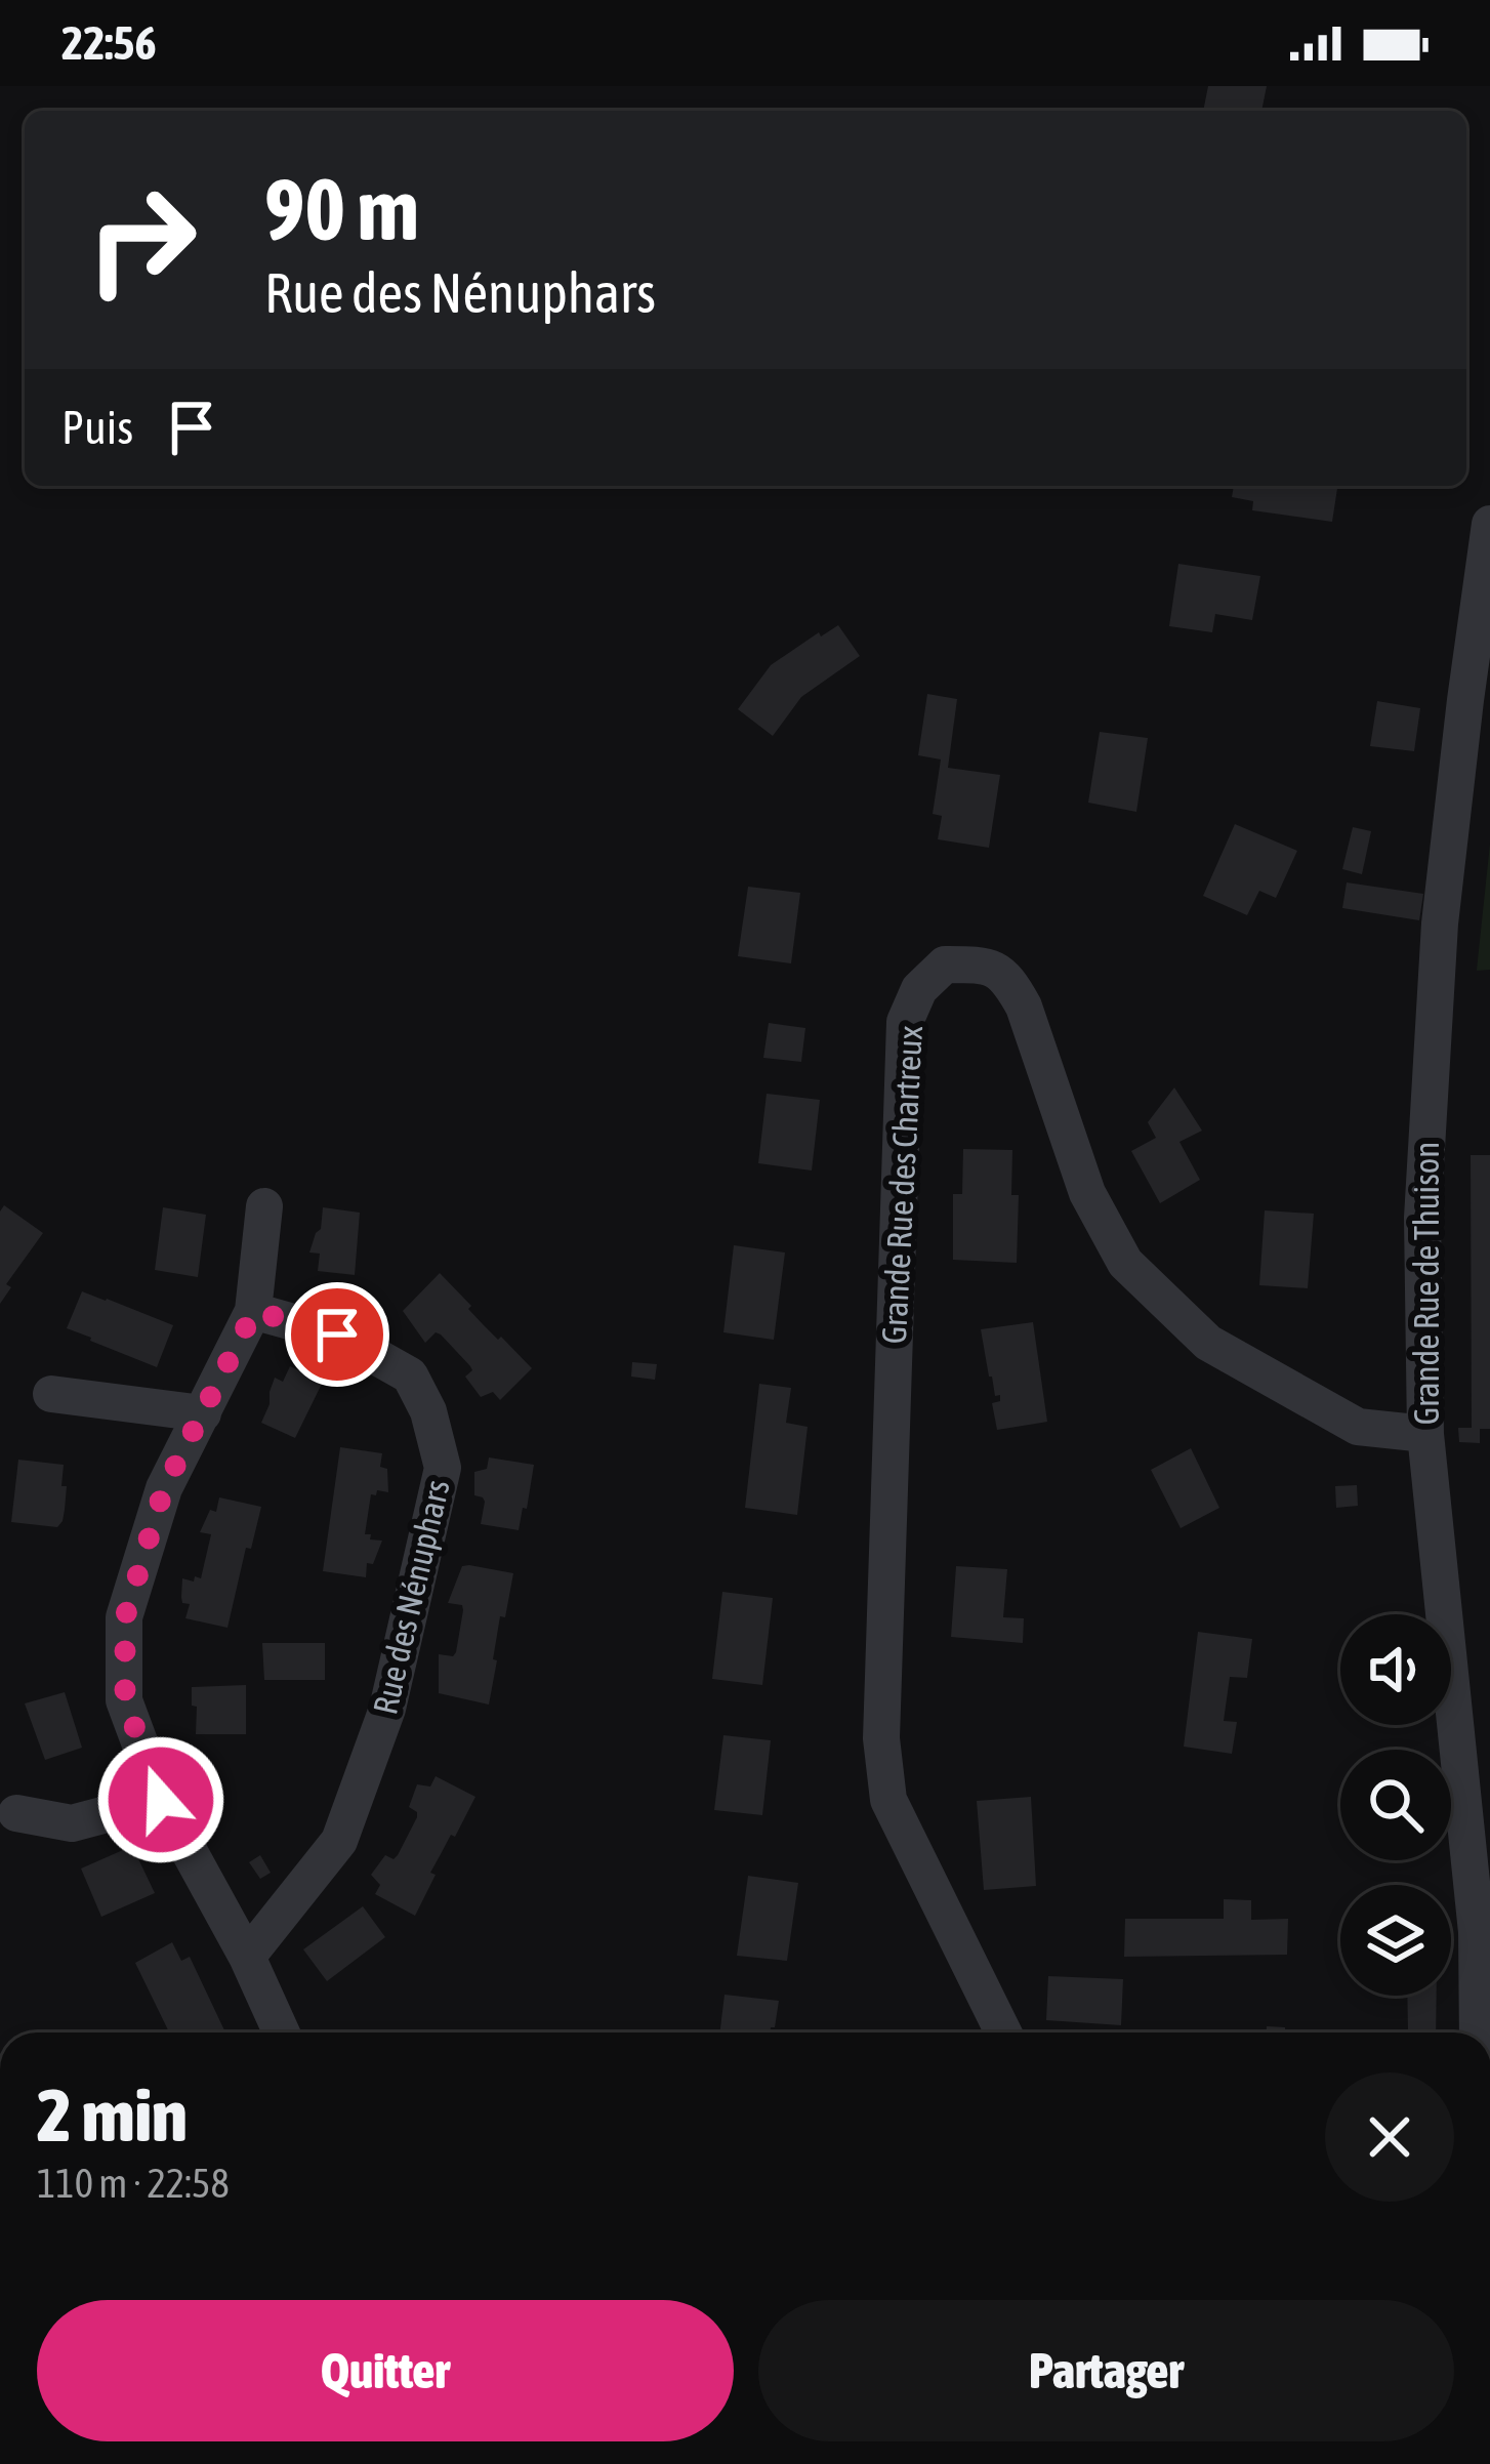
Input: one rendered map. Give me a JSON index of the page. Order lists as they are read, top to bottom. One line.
{"streets":{"street":["Grande Rue des Chartreux","Grande Rue de Thuison","Rue des Nénuphars"]},"crossings":[["Grande Rue des Chartreux","Grande Rue de Thuison"]],"page":{"status":"22:56","turn":["90 m","Rue des Nénuphars"],"then":"Puis","heading":["2 min","110 m · 22:58"],"buttons":["Quitter","Partager"]}}
